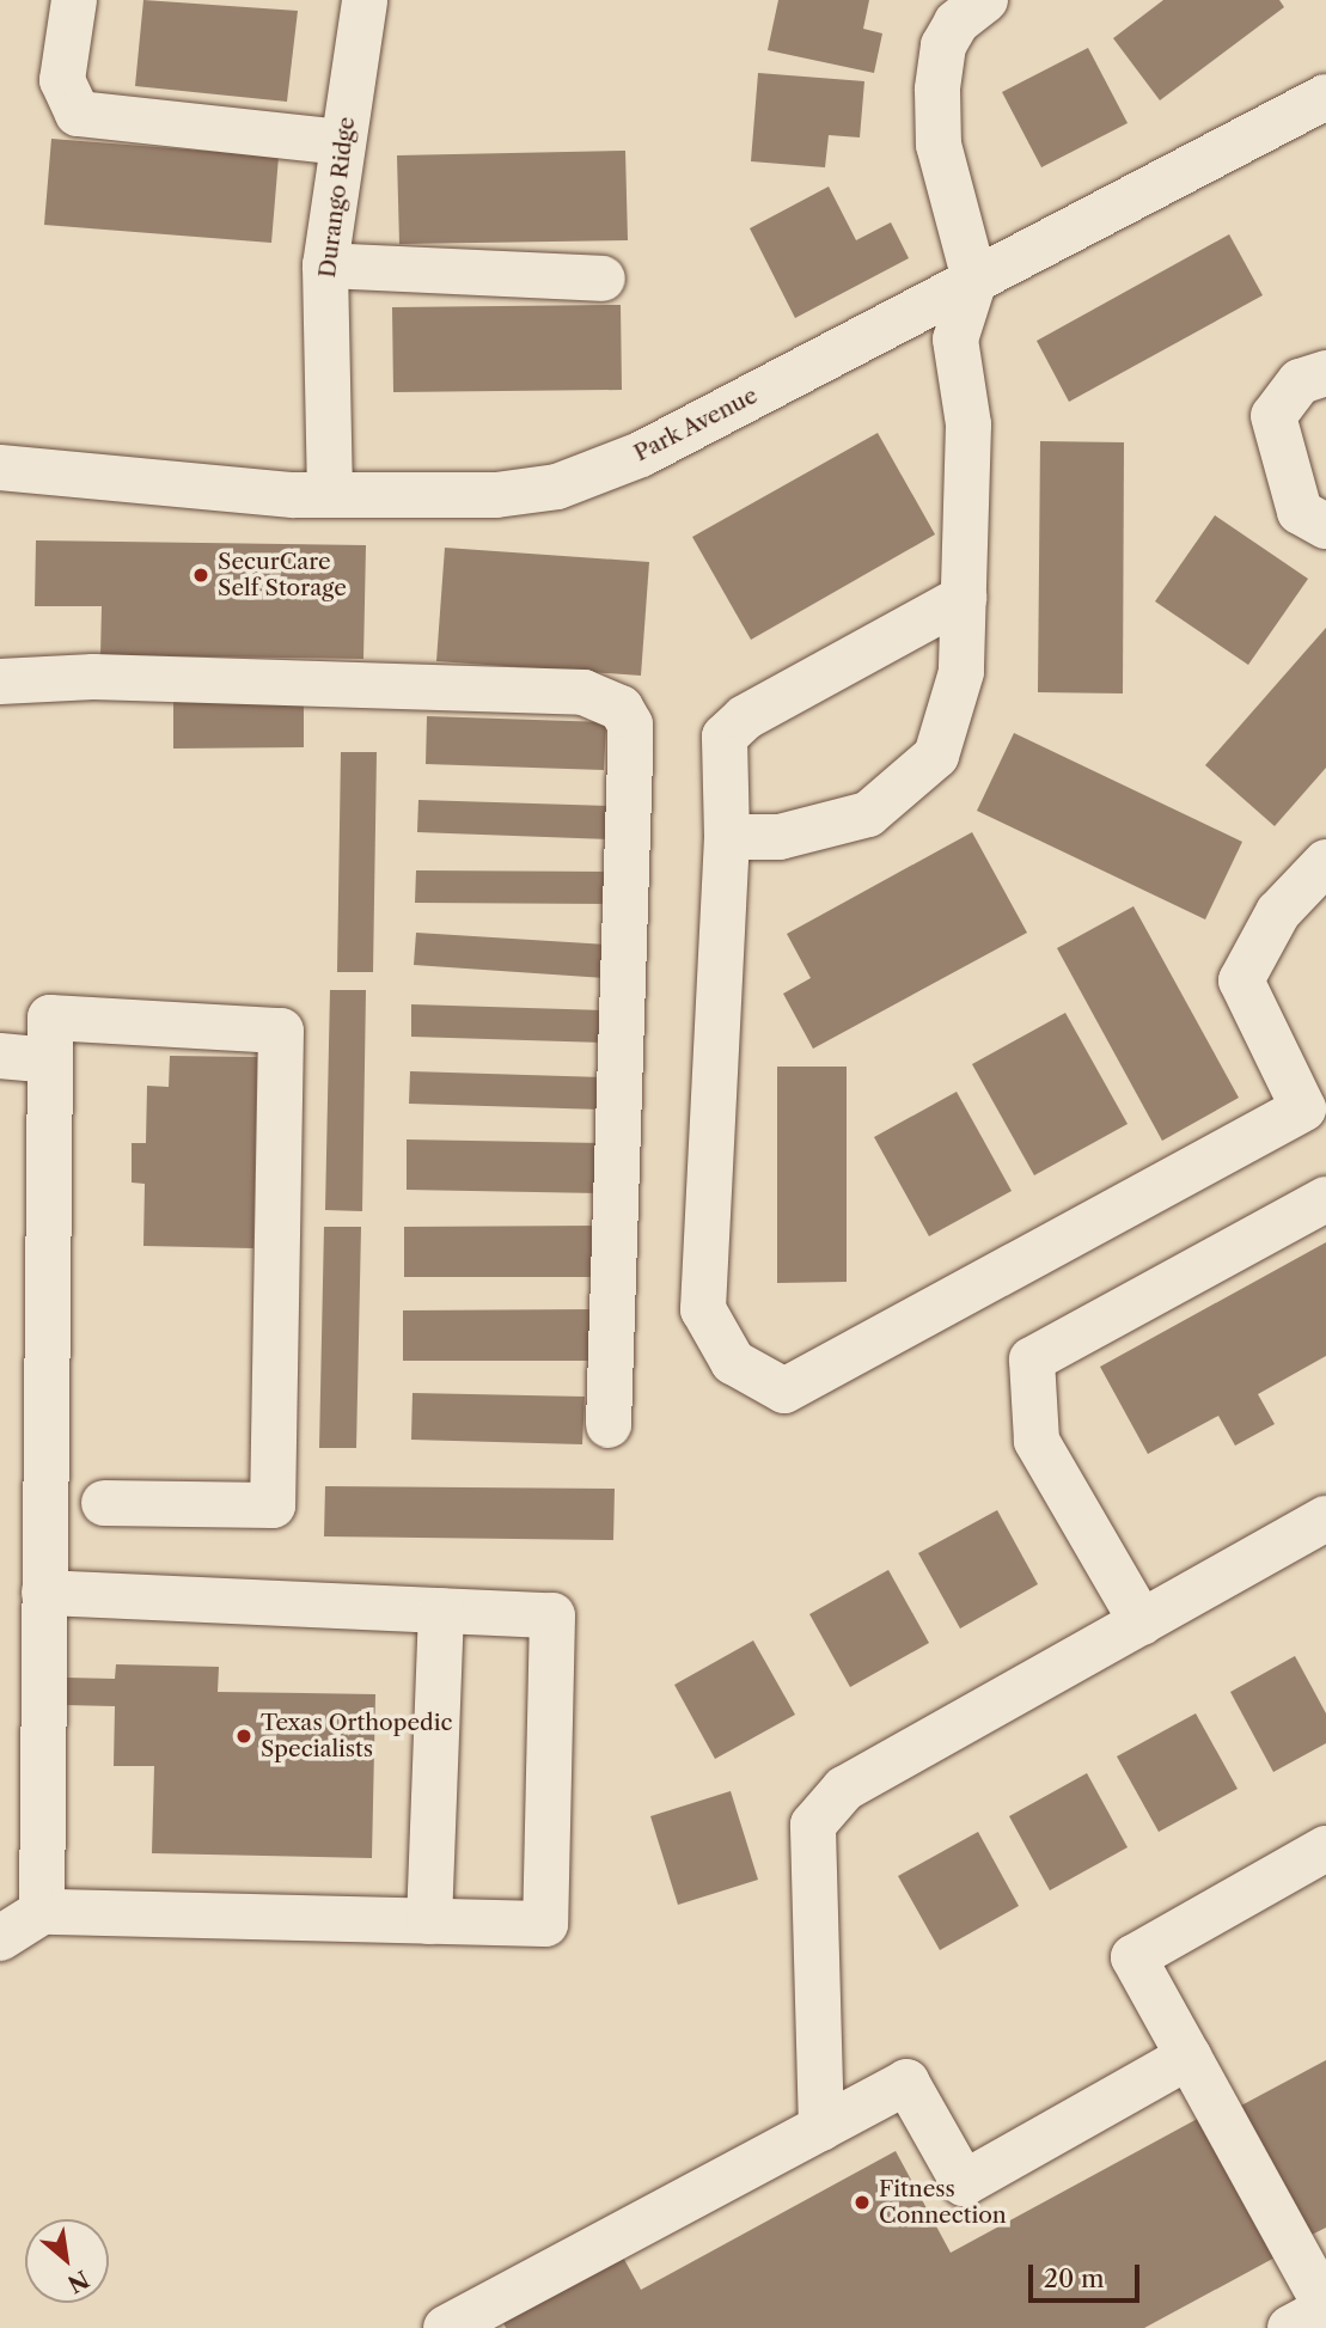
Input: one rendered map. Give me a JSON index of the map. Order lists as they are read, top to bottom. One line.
{"streets":{"street":["Durango Ridge","Park Avenue"]},"crossings":[["Durango Ridge","Park Avenue"]],"places":["SecurCare Self Storage","Texas Orthopedic Specialists","Fitness Connection"],"scale_bar":"20 m","north":"bottom right"}
